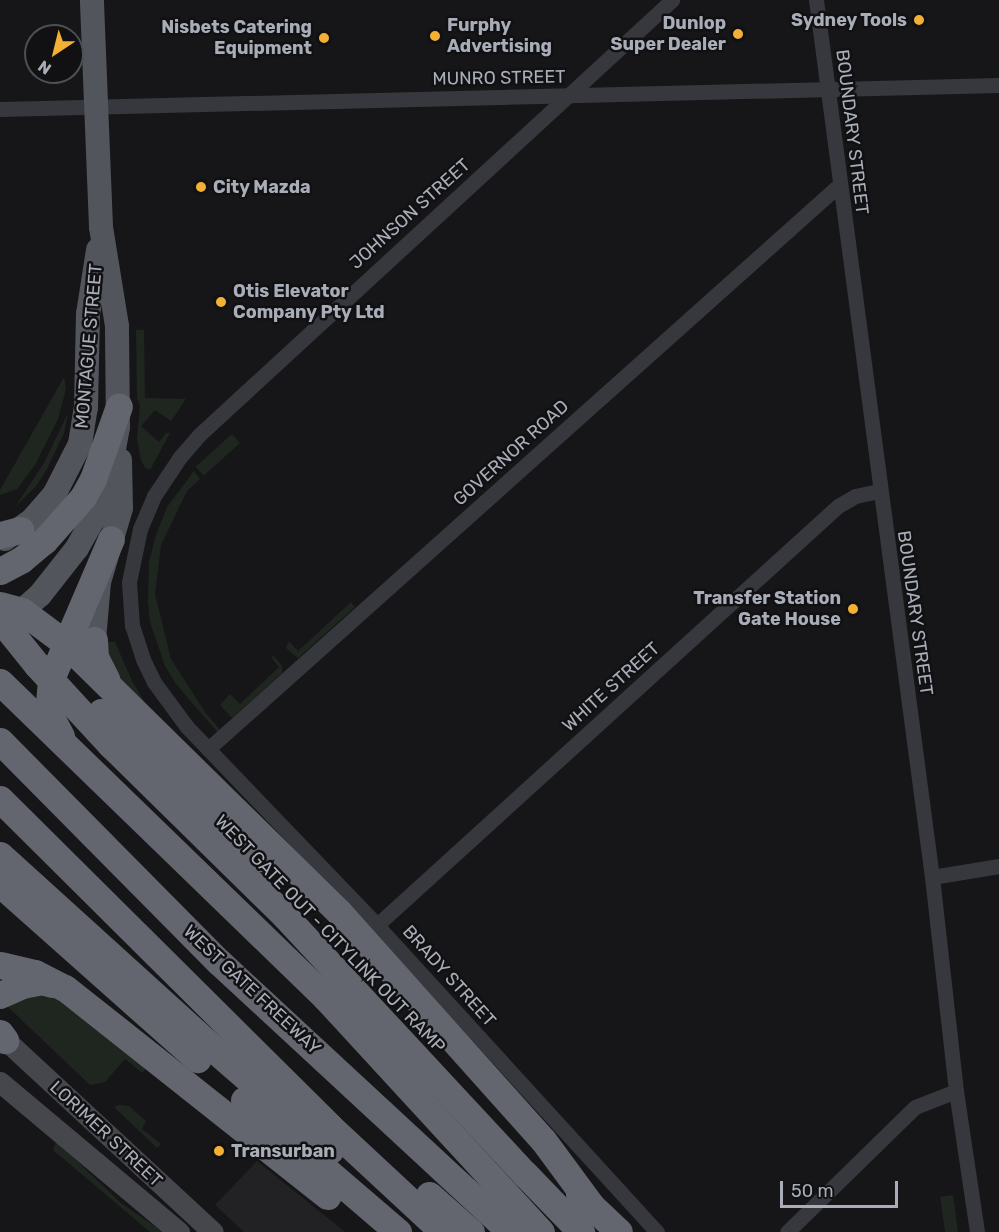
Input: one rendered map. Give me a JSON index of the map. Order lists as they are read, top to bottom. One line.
{"streets":{"highway":["WEST GATE OUT - CITYLINK OUT RAMP","WEST GATE FREEWAY"],"main road":["MONTAGUE STREET","LORIMER STREET"],"street":["MUNRO STREET","BOUNDARY STREET","JOHNSON STREET","GOVERNOR ROAD","WHITE STREET","BRADY STREET"]},"crossings":[["MUNRO STREET","BOUNDARY STREET"],["MUNRO STREET","JOHNSON STREET"],["MUNRO STREET","MONTAGUE STREET"],["BOUNDARY STREET","GOVERNOR ROAD"],["BOUNDARY STREET","WHITE STREET"],["JOHNSON STREET","GOVERNOR ROAD"],["JOHNSON STREET","BRADY STREET"],["MONTAGUE STREET","WEST GATE OUT - CITYLINK OUT RAMP"],["GOVERNOR ROAD","BRADY STREET"],["WHITE STREET","BRADY STREET"]],"places":["Sydney Tools","Dunlop Super Dealer","Furphy Advertising","Nisbets Catering Equipment","City Mazda","Otis Elevator Company Pty Ltd","Transfer Station Gate House","Transurban"],"scale_bar":"50 m","north":"bottom left"}
